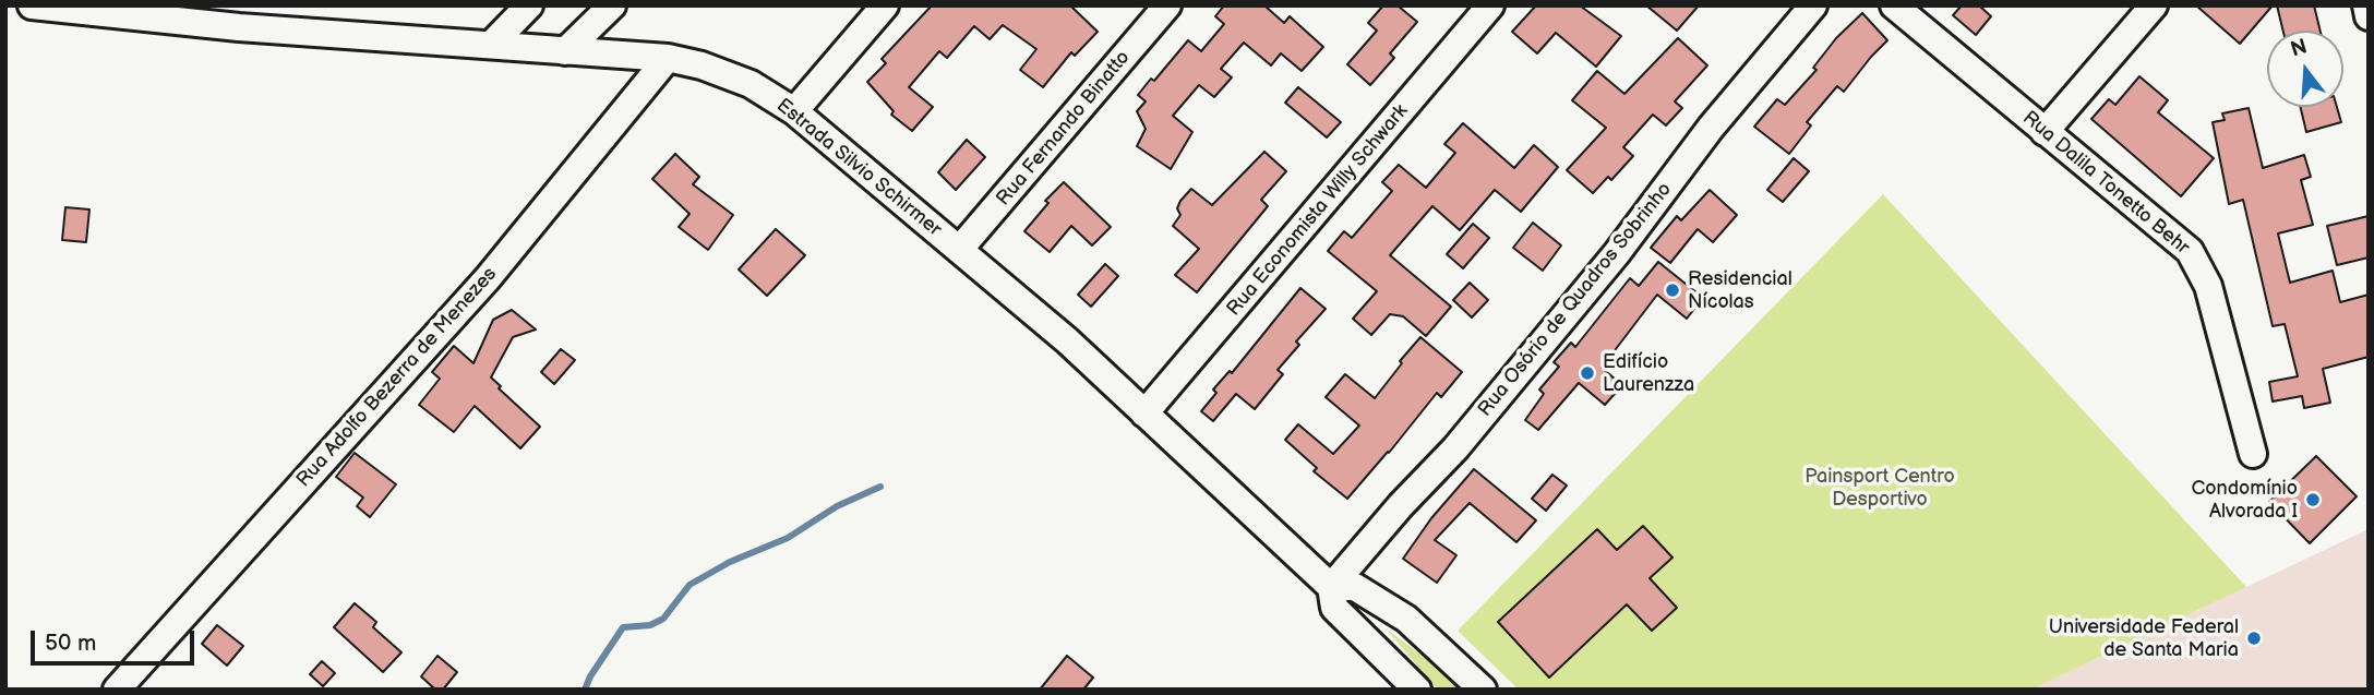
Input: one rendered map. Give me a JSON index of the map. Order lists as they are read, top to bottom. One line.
{"streets":{"street":["Rua Fernando Binatto","Estrada Silvio Schirmer","Rua Dalila Tonetto Behr","Rua Economista Willy Schwark","Rua Osório de Quadros Sobrinho","Rua Adolfo Bezerra de Menezes"]},"crossings":[["Rua Fernando Binatto","Estrada Silvio Schirmer"],["Estrada Silvio Schirmer","Rua Economista Willy Schwark"],["Estrada Silvio Schirmer","Rua Osório de Quadros Sobrinho"],["Estrada Silvio Schirmer","Rua Adolfo Bezerra de Menezes"]],"parks":["Painsport Centro Desportivo"],"places":["Residencial Nícolas","Edifício Laurenzza","Condomínio Alvorada I","Universidade Federal de Santa Maria"],"scale_bar":"50 m","north":"top"}
